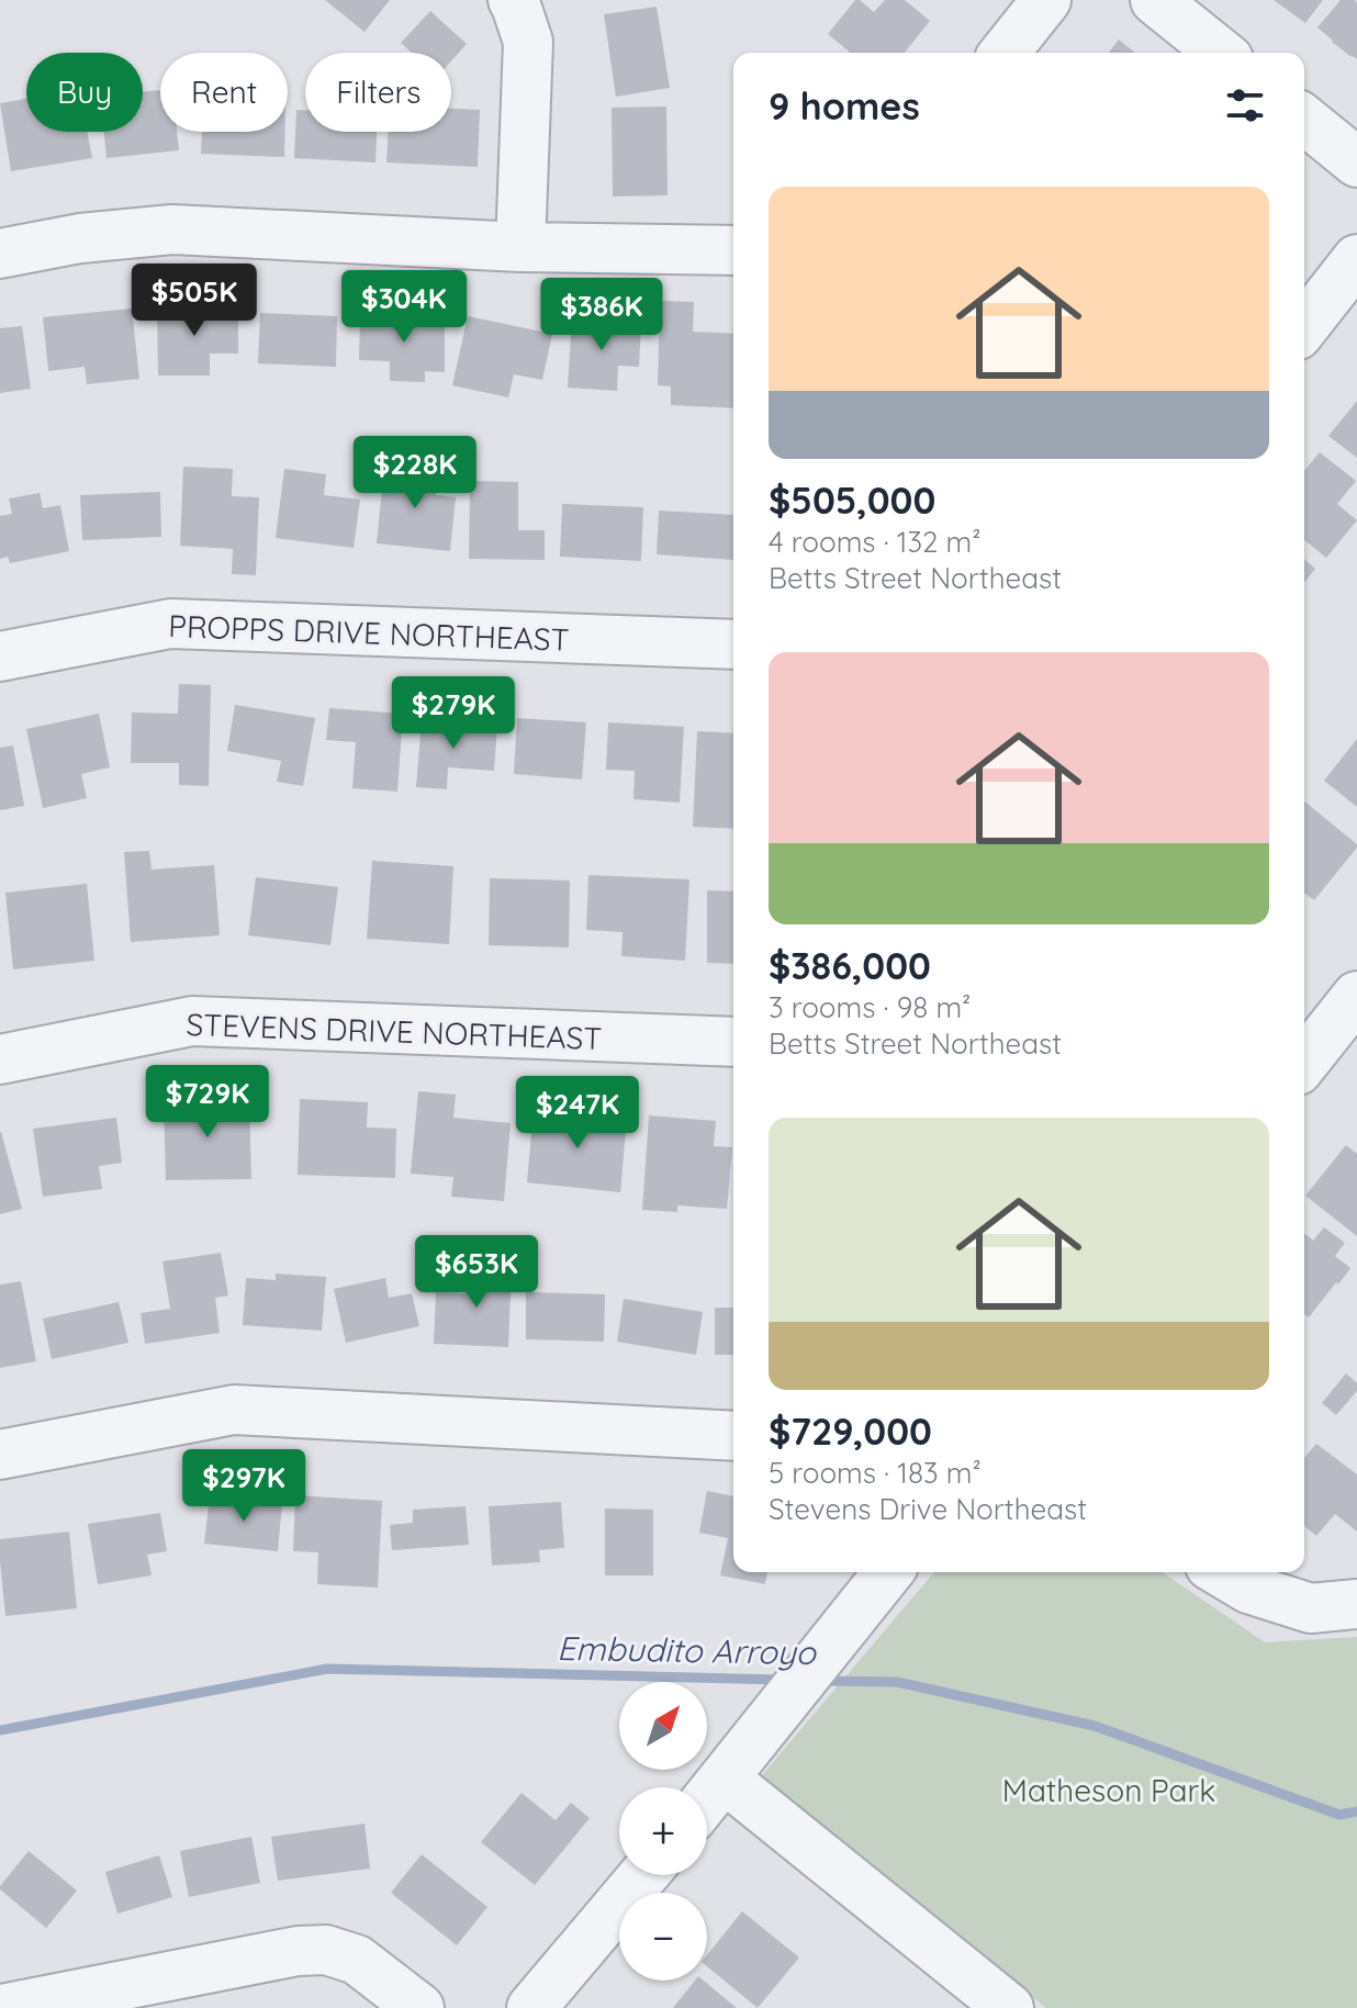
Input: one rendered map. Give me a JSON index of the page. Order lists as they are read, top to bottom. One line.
{"streets":{"street":["PROPPS DRIVE NORTHEAST","STEVENS DRIVE NORTHEAST"]},"water":["Embudito Arroyo"],"parks":["Matheson Park"],"north":"top right","page":{"chip":["Buy","Rent","Filters"],"heading":"9 homes","list":[{"name":"$505,000","note":"4 rooms · 132 m² · Betts Street Northeast"},{"name":"$386,000","note":"3 rooms · 98 m² · Betts Street Northeast"},{"name":"$729,000","note":"5 rooms · 183 m² · Stevens Drive Northeast"}],"price":["$505K","$304K","$386K","$228K","$279K","$729K","$247K","$653K","$297K"],"map_buttons":["+","−"]}}
